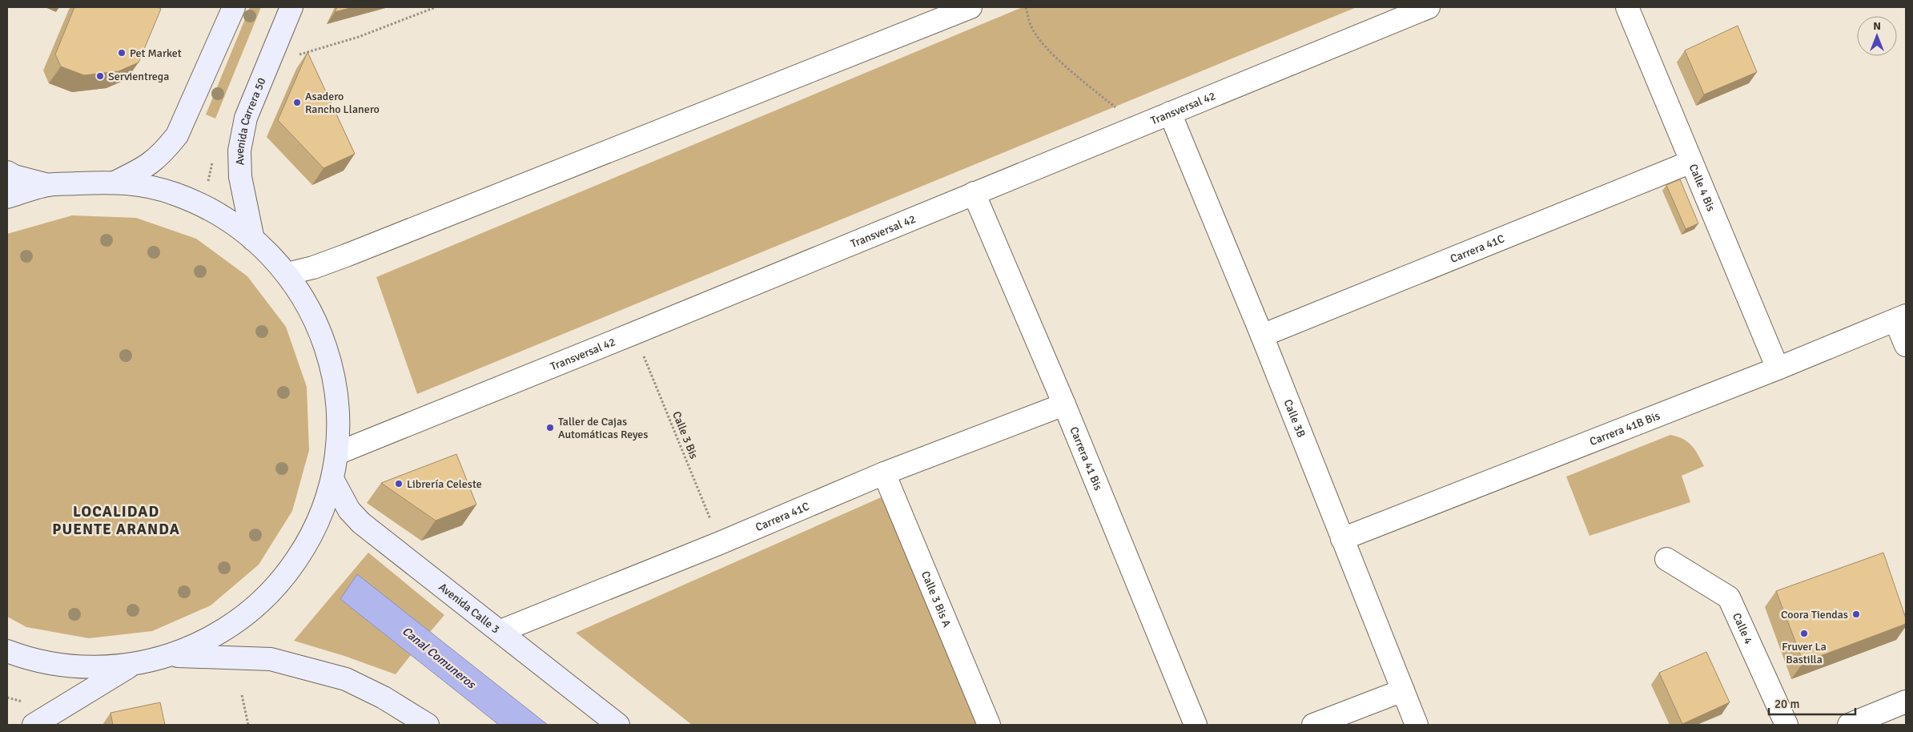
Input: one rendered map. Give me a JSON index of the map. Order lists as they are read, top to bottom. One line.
{"streets":{"main road":["Avenida Carrera 50","Avenida Calle 3"],"street":["Transversal 42","Calle 4 Bis","Carrera 41C","Calle 3B","Carrera 41B Bis","Carrera 41 Bis","Calle 3 Bis A","Calle 4"],"path":["Calle 3 Bis"]},"crossings":[["Transversal 42","Calle 3B"],["Transversal 42","Calle 3 Bis"],["Transversal 42","Carrera 41 Bis"],["Calle 4 Bis","Carrera 41C"],["Calle 4 Bis","Carrera 41B Bis"],["Carrera 41C","Calle 3B"],["Carrera 41C","Calle 3 Bis"],["Carrera 41C","Carrera 41 Bis"],["Carrera 41C","Calle 3 Bis A"],["Carrera 41C","Avenida Calle 3"],["Calle 3B","Carrera 41B Bis"]],"districts":["LOCALIDAD PUENTE ARANDA"],"water":["Canal Comuneros"],"places":["Pet Market","Servientrega","Asadero Rancho Llanero","Taller de Cajas Automáticas Reyes","Librería Celeste","Coora Tiendas","Fruver La Bastilla"],"scale_bar":"20 m","north":"top"}
